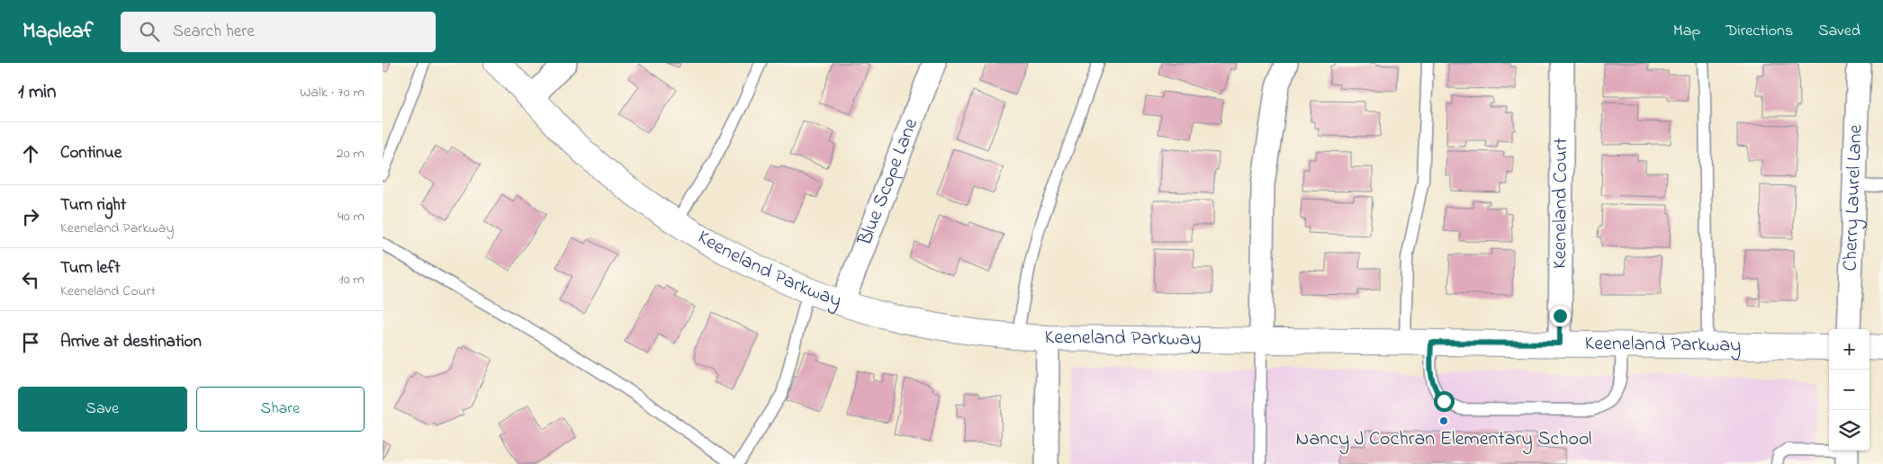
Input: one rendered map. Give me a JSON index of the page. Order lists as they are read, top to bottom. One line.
{"streets":{"street":["Blue Scope Lane","Cherry Laurel Lane","Keeneland Court","Keeneland Parkway"]},"crossings":[["Blue Scope Lane","Keeneland Parkway"],["Keeneland Court","Keeneland Parkway"]],"places":["Nancy J Cochran Elementary School"],"page":{"header":"Mapleaf","search":"Search here","nav":["Map","Directions","Saved"],"heading":["1 min","Walk · 70 m"],"list":[["Continue","20 m"],["Turn right","Keeneland Parkway","40 m"],["Turn left","Keeneland Court","10 m"],"Arrive at destination"],"map_buttons":["+","−"],"buttons":["Save","Share"]}}
